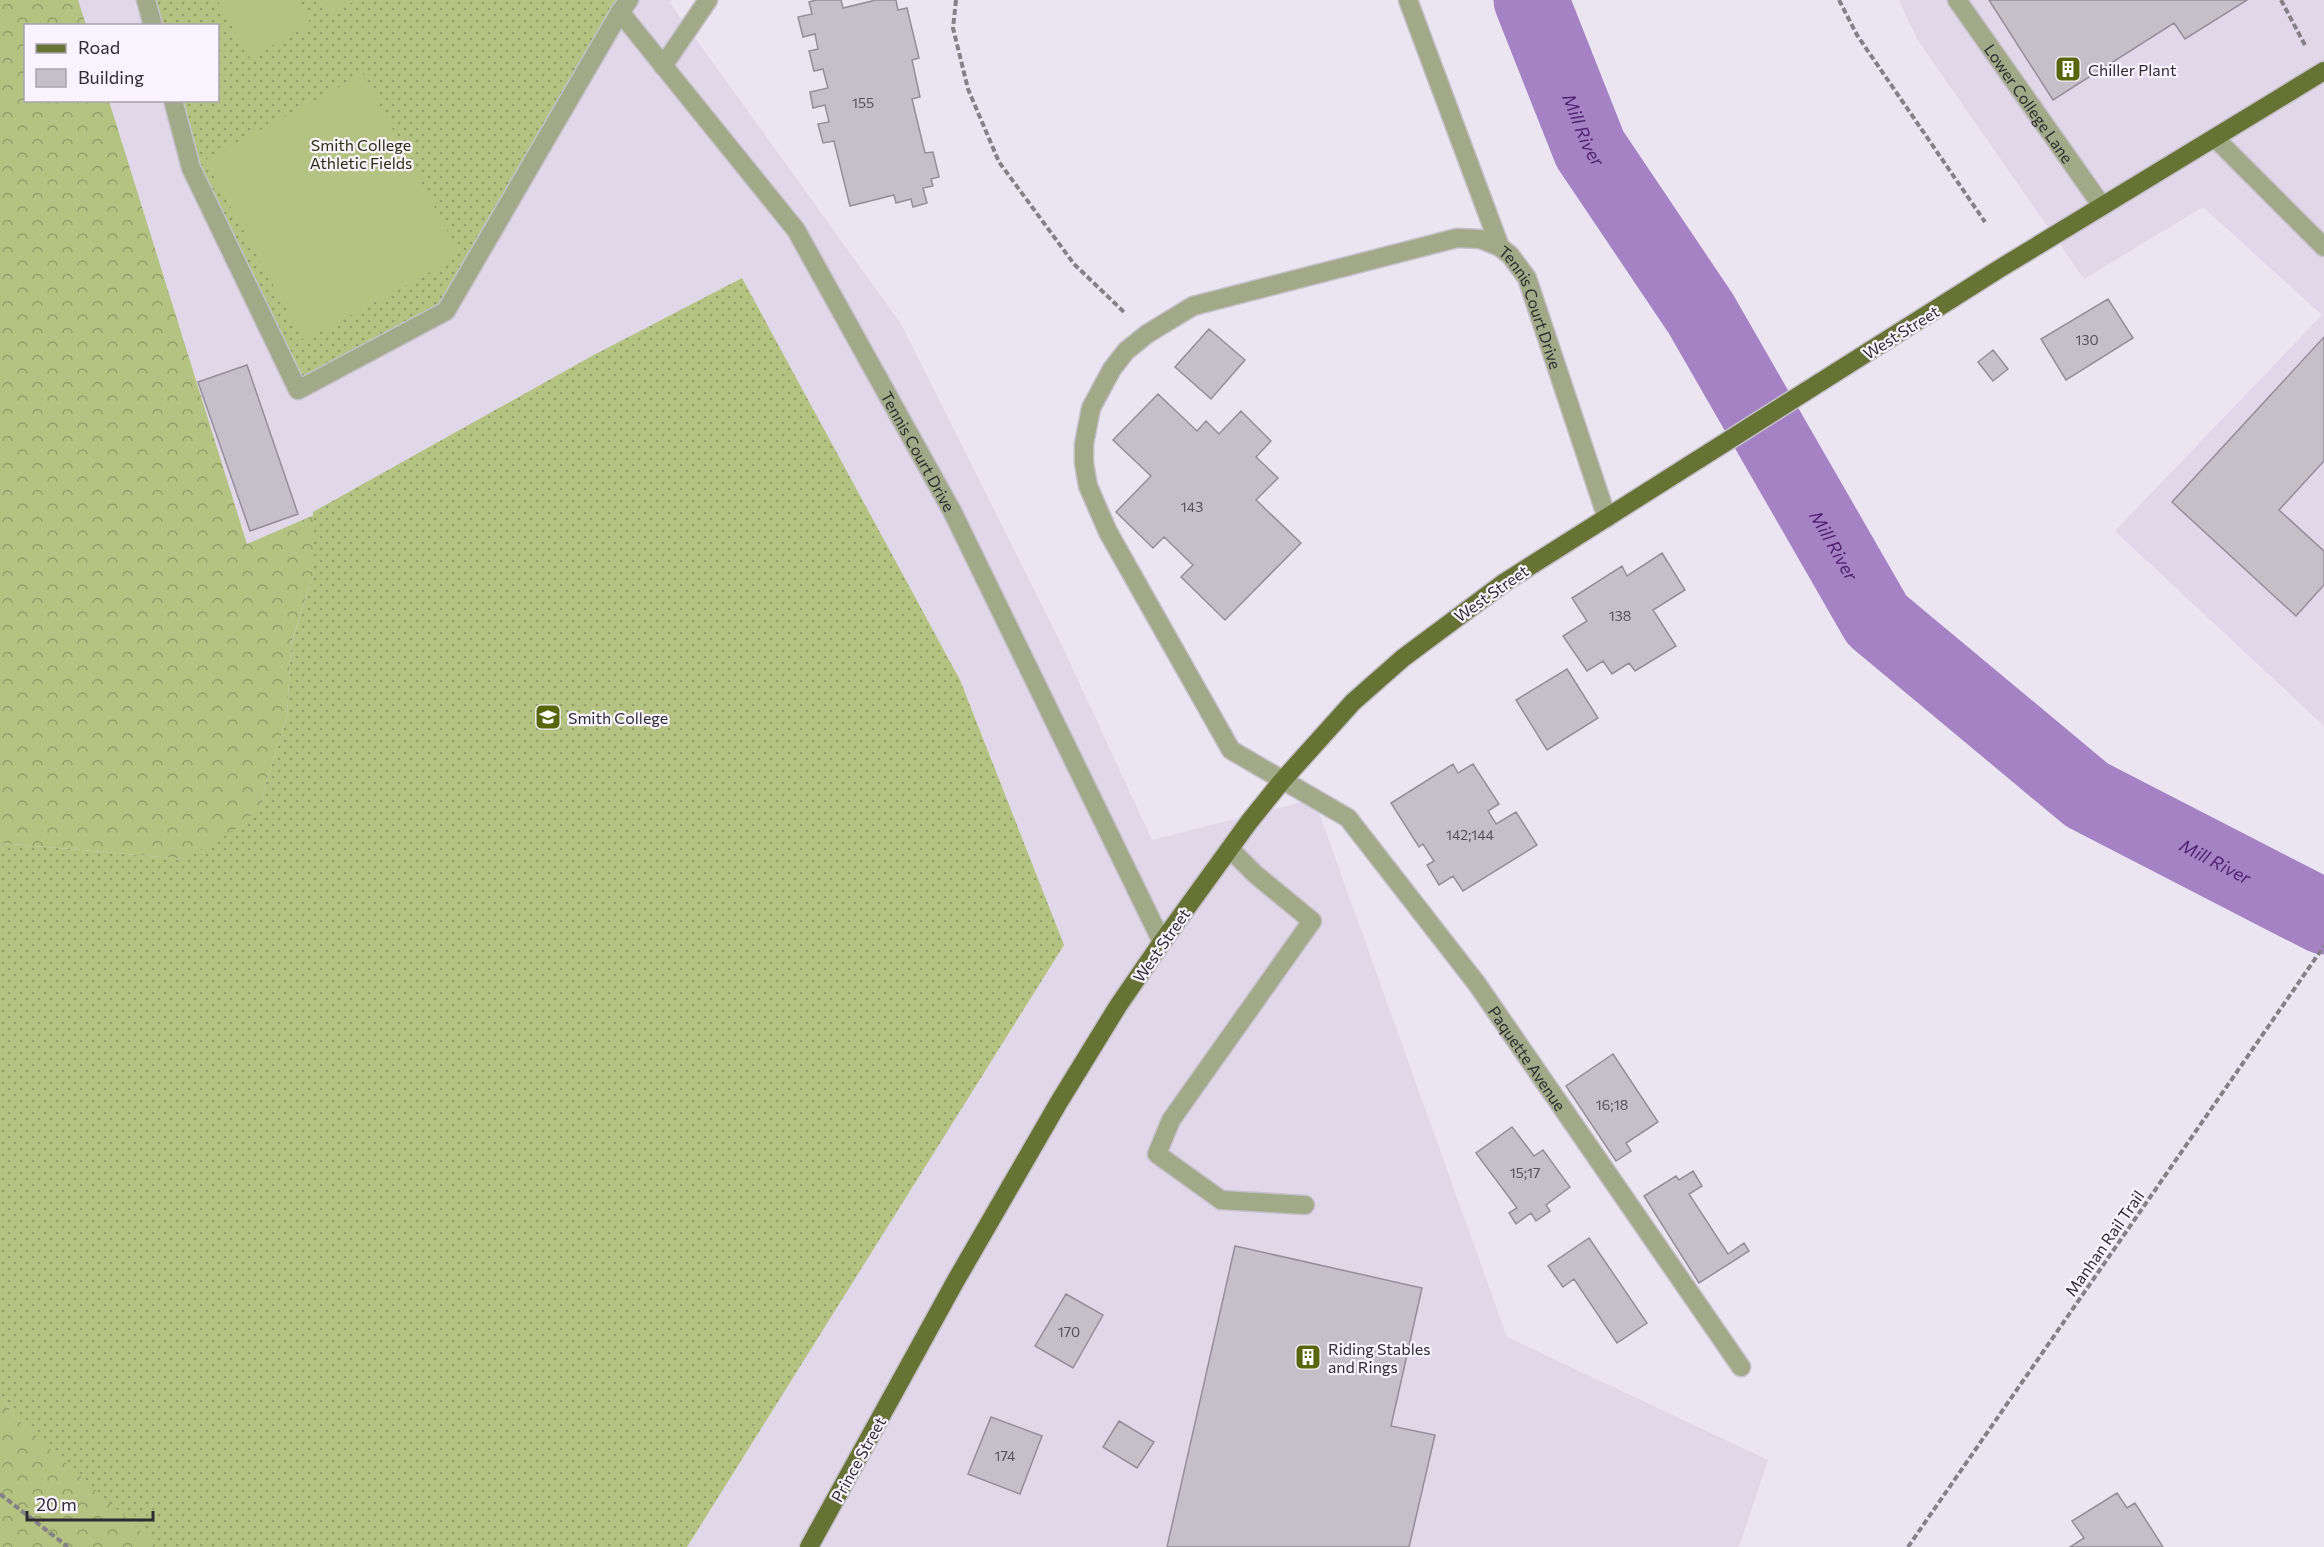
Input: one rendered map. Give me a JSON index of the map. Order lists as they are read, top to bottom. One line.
{"streets":{"main road":["West Street","Prince Street"],"street":["Lower College Lane","Tennis Court Drive","Paquette Avenue"],"path":["Manhan Rail Trail"]},"crossings":[["Lower College Lane","West Street"],["Tennis Court Drive","West Street"],["Tennis Court Drive","Paquette Avenue"],["West Street","Paquette Avenue"],["West Street","Prince Street"]],"water":["Mill River"],"parks":["Smith College Athletic Fields"],"places":{"building":["Chiller Plant","Riding Stables and Rings"],"school or university":["Smith College"]},"house_numbers":["155","130","143","138","142;144","16;18","15;17","170","174"],"legend":["Road","Building"],"scale_bar":"20 m"}
